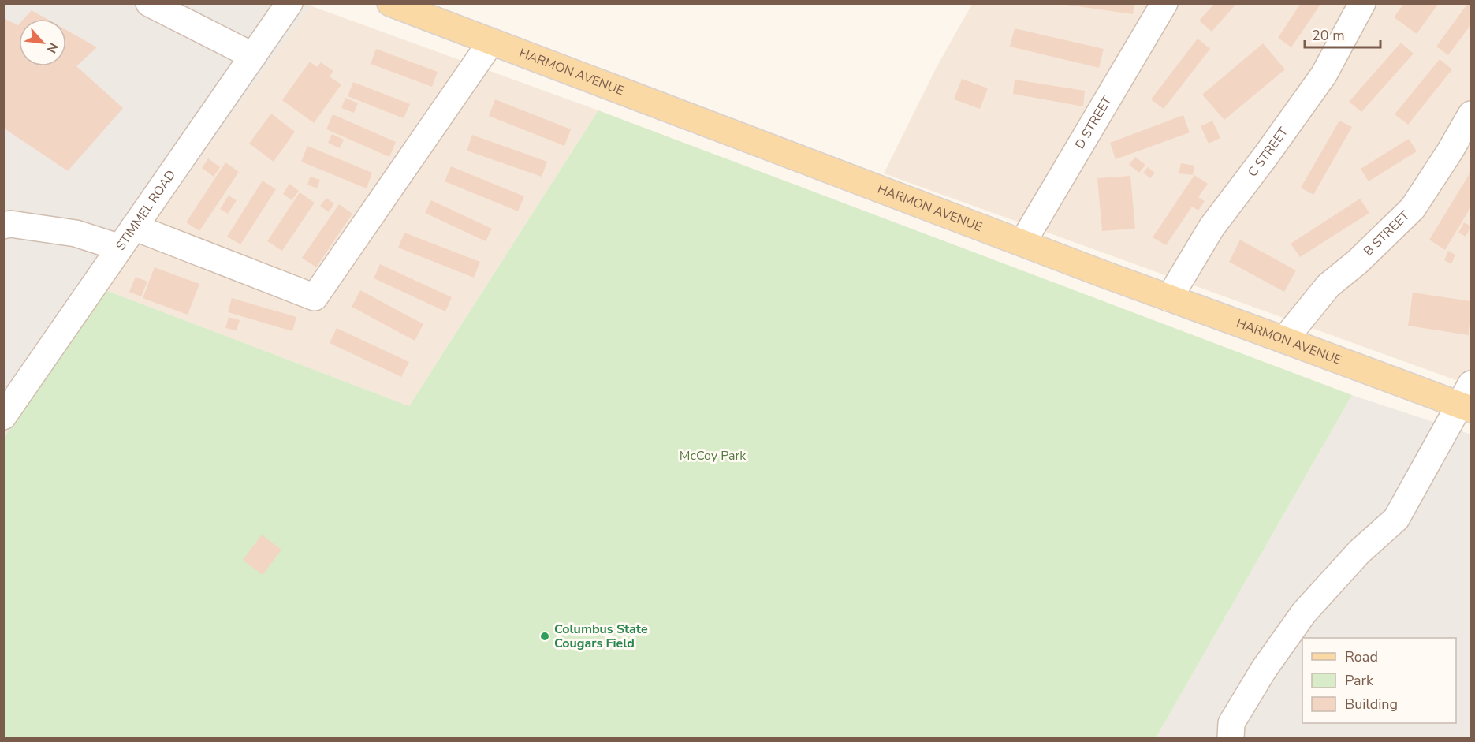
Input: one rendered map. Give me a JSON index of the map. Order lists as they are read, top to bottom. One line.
{"streets":{"main road":["HARMON AVENUE"],"street":["D STREET","C STREET","STIMMEL ROAD","B STREET"]},"crossings":[["HARMON AVENUE","D STREET"],["HARMON AVENUE","C STREET"],["HARMON AVENUE","B STREET"]],"parks":["McCoy Park"],"places":["Columbus State Cougars Field"],"legend":["Road","Park","Building"],"scale_bar":"20 m","north":"bottom right"}
